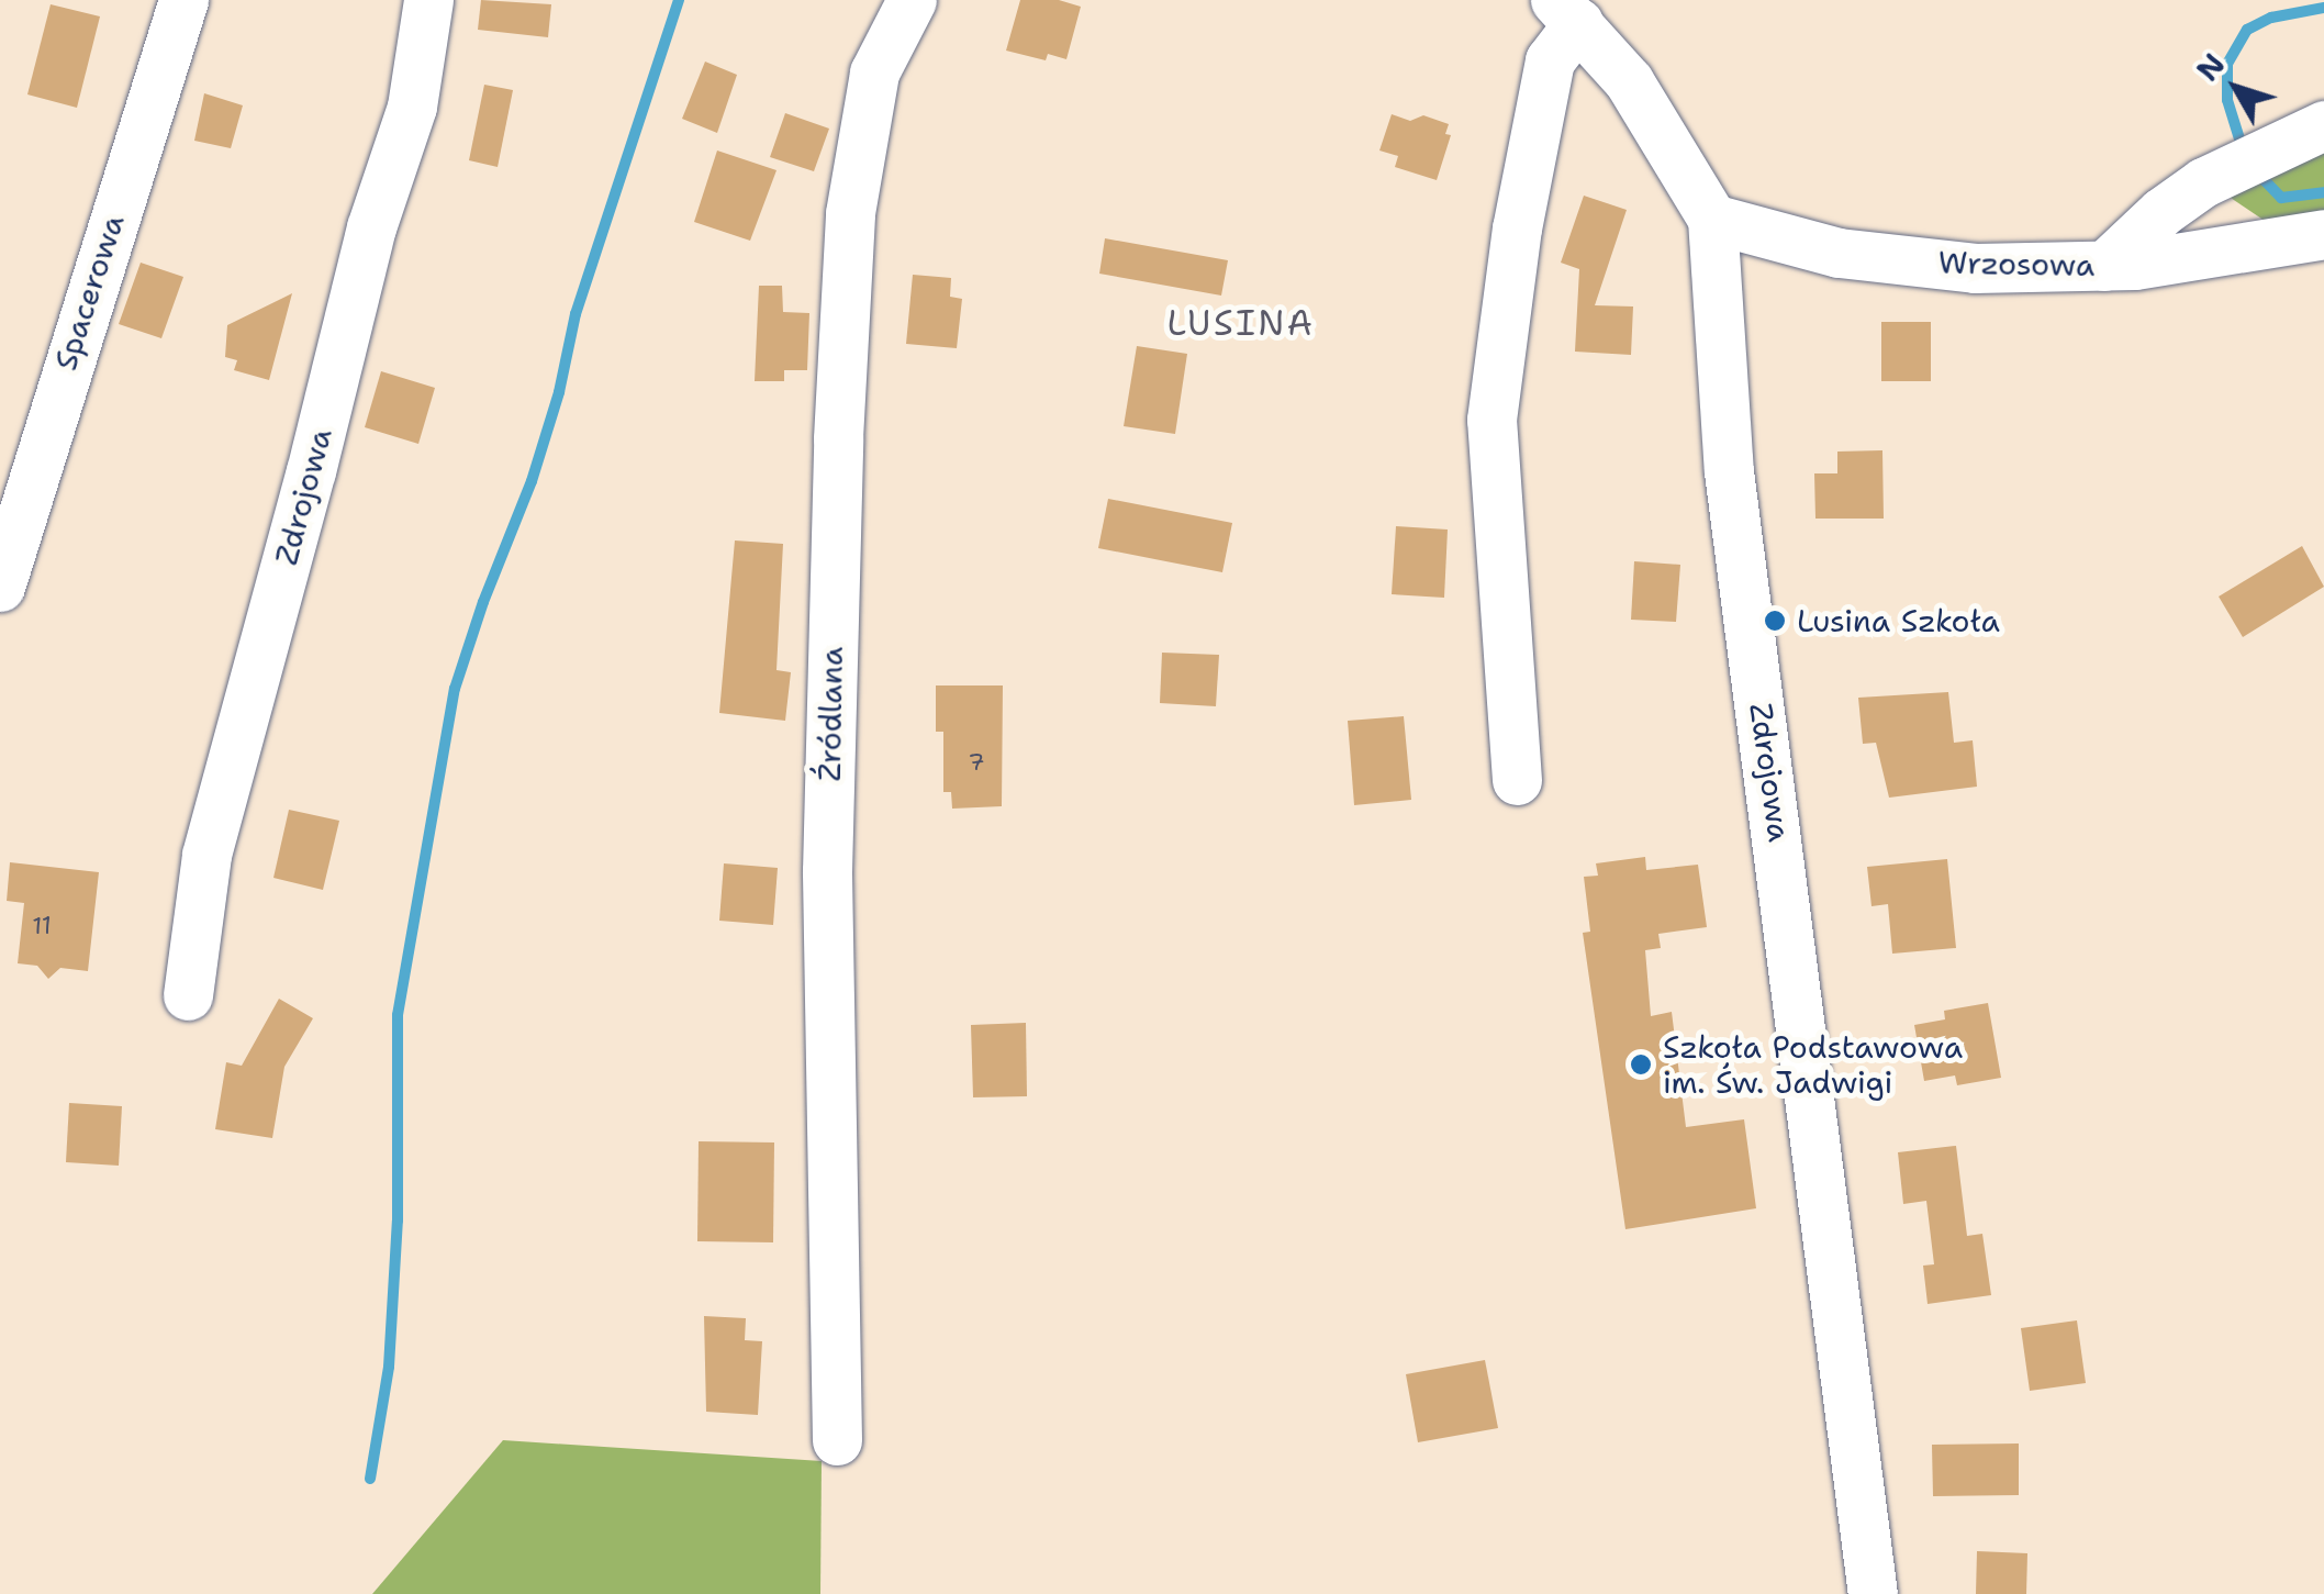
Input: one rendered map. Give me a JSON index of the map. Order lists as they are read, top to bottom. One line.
{"streets":{"street":["Wrzosowa","Spacerowa","Zdrojowa","Źródlana"]},"crossings":[["Wrzosowa","Zdrojowa"]],"districts":["LUSINA"],"places":["Lusina Szkoła","Szkoła Podstawowa im. Św. Jadwigi"],"house_numbers":["7","11"],"north":"top left"}
